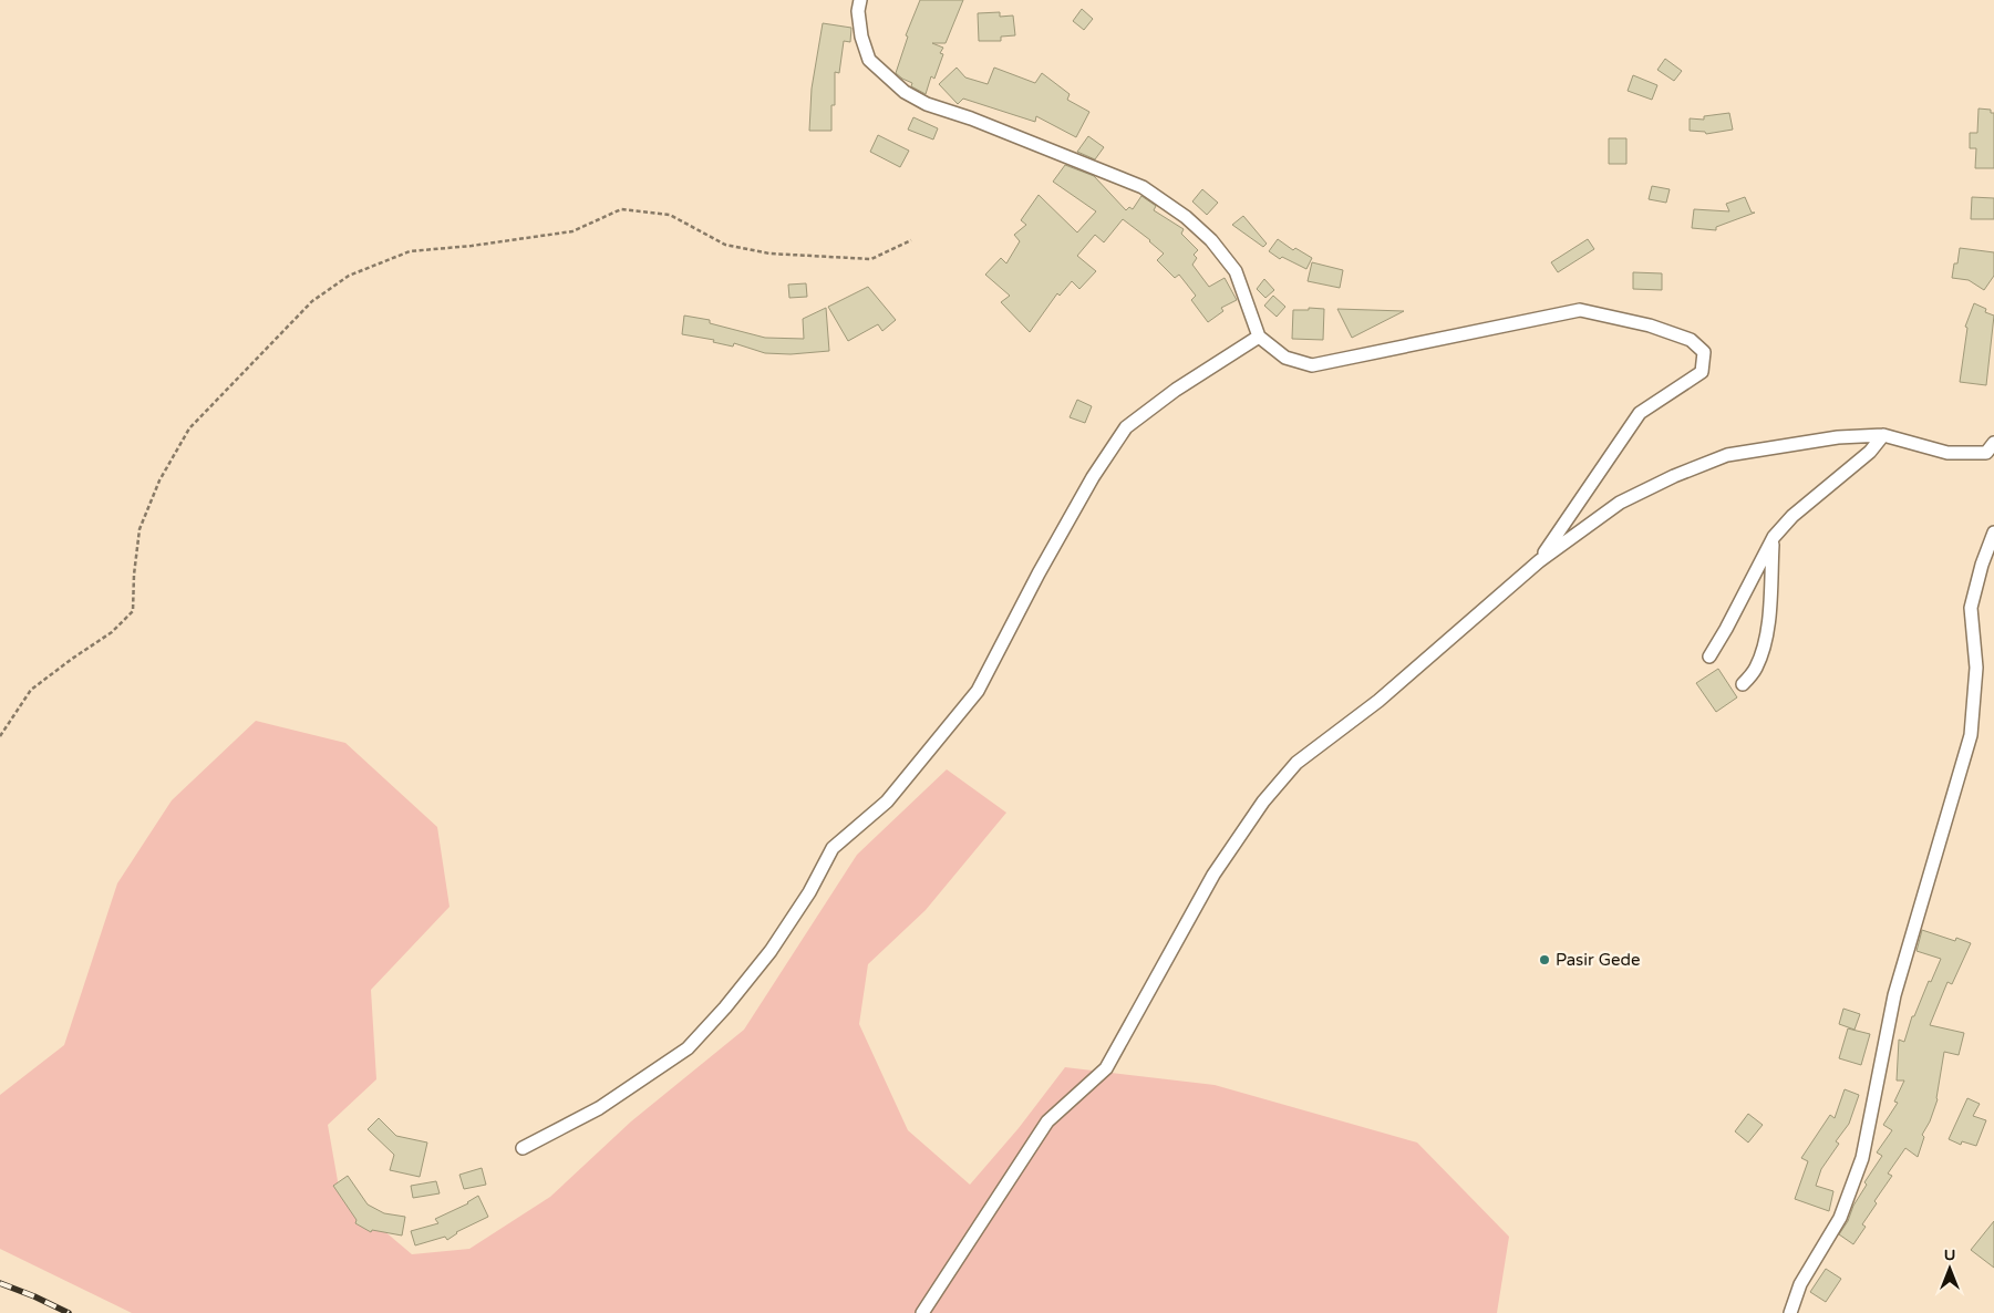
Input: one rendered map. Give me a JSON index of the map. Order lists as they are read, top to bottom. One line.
{"places":["Pasir Gede"],"north":"top"}
